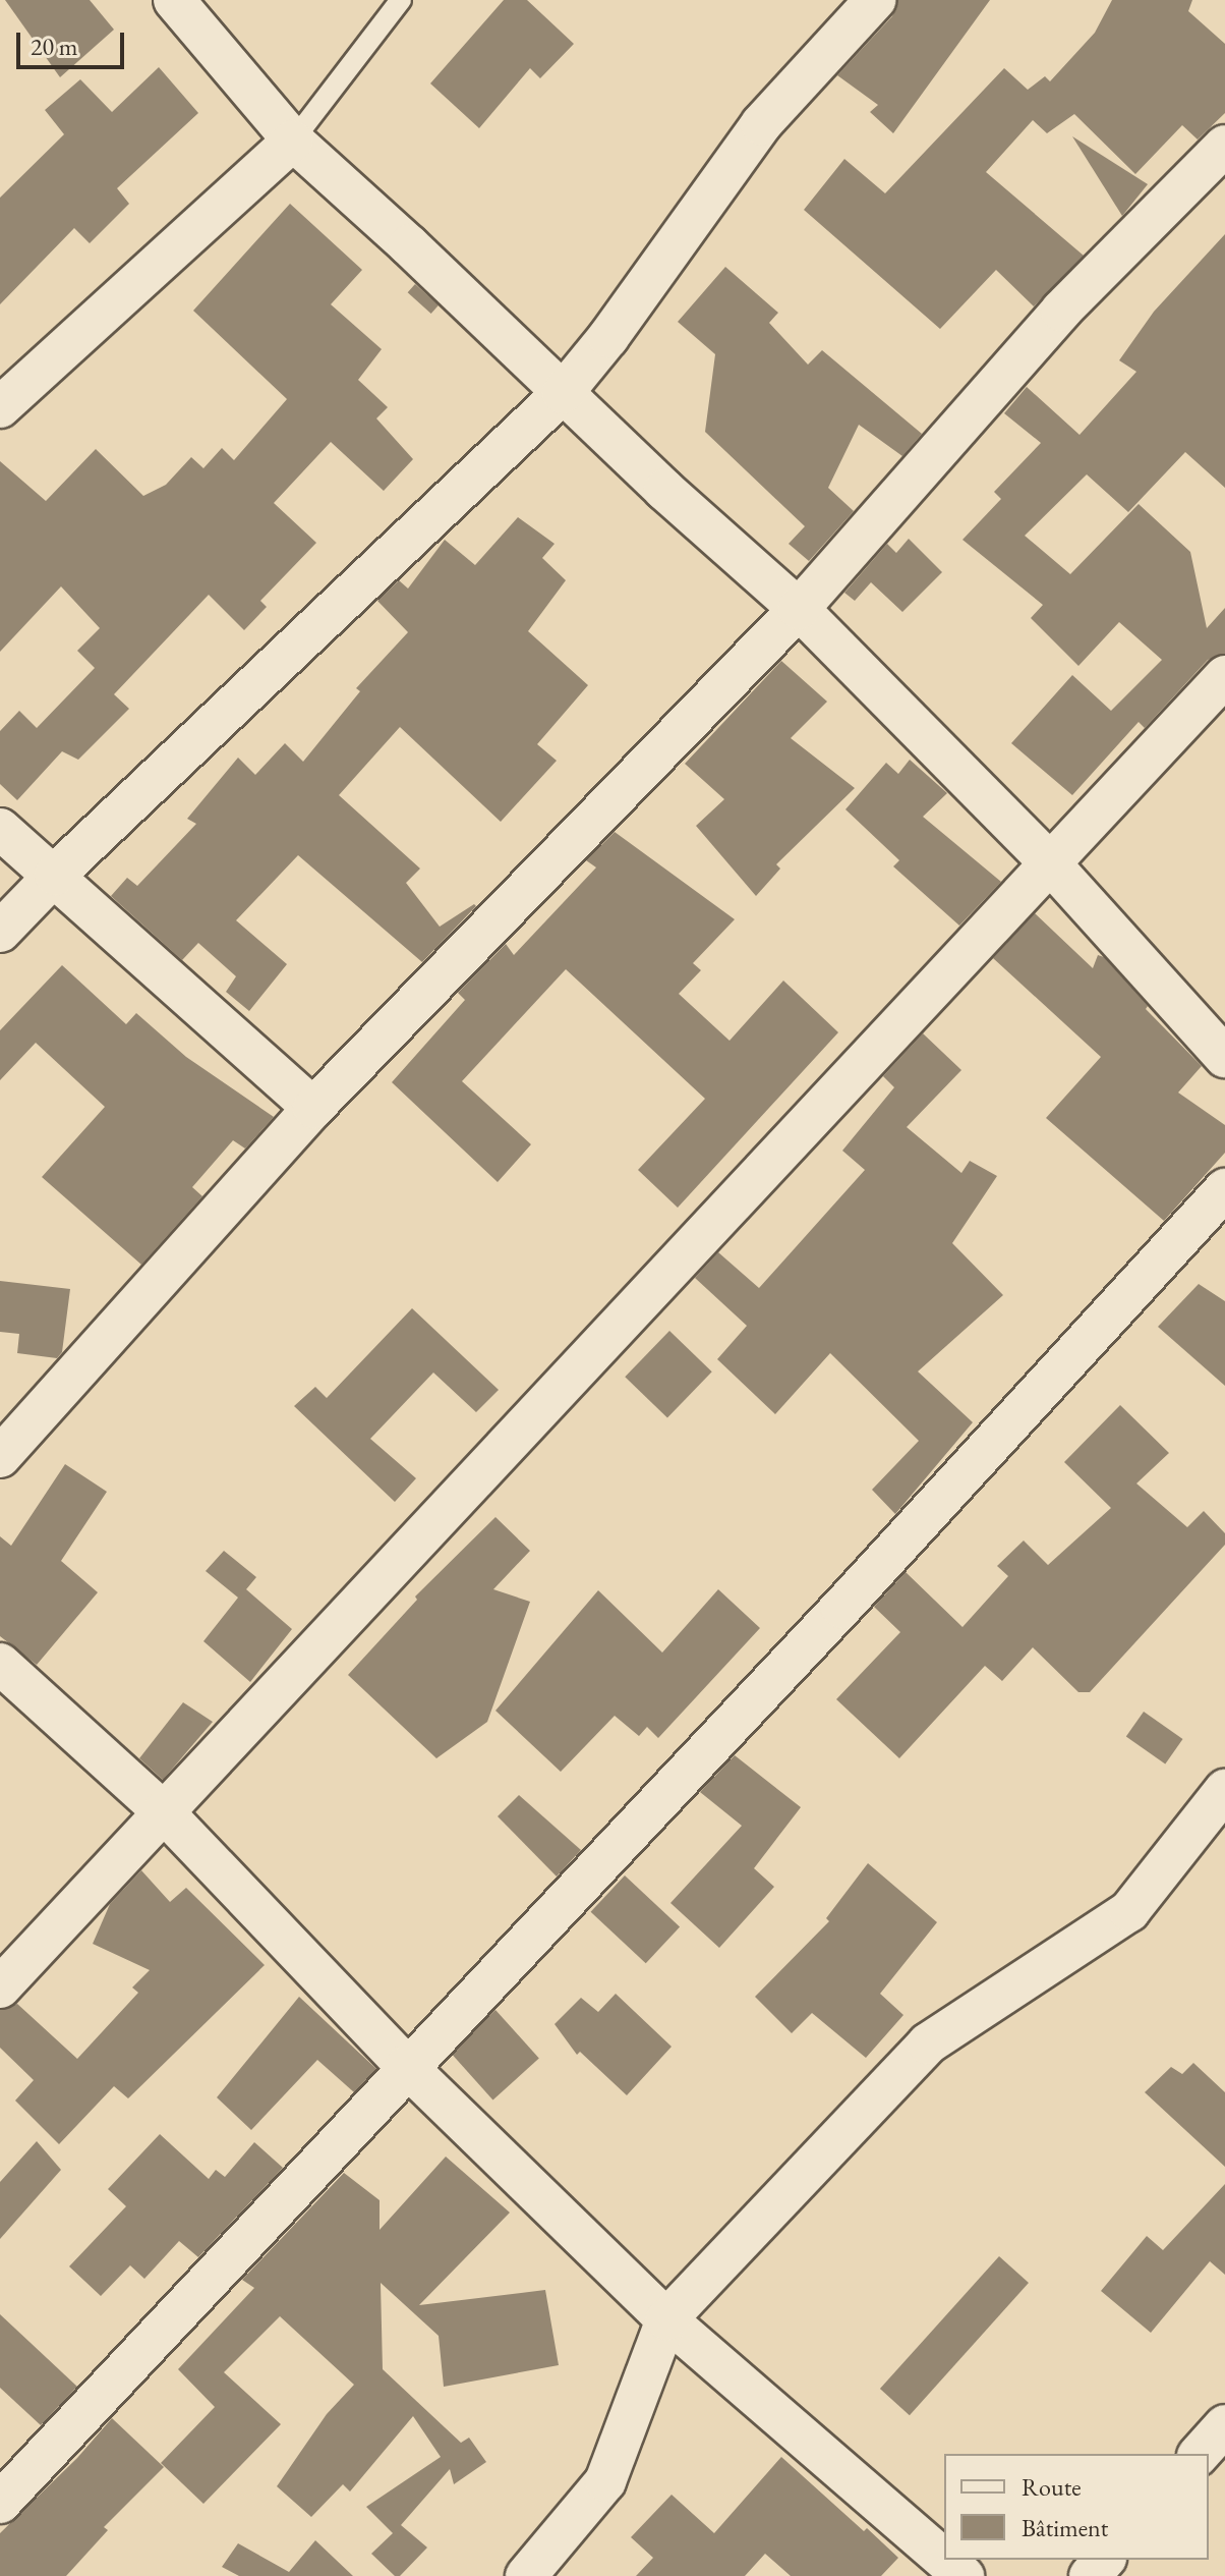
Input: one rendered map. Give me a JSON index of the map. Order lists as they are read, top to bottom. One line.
{"legend":["Route","Bâtiment"],"scale_bar":"20 m"}
